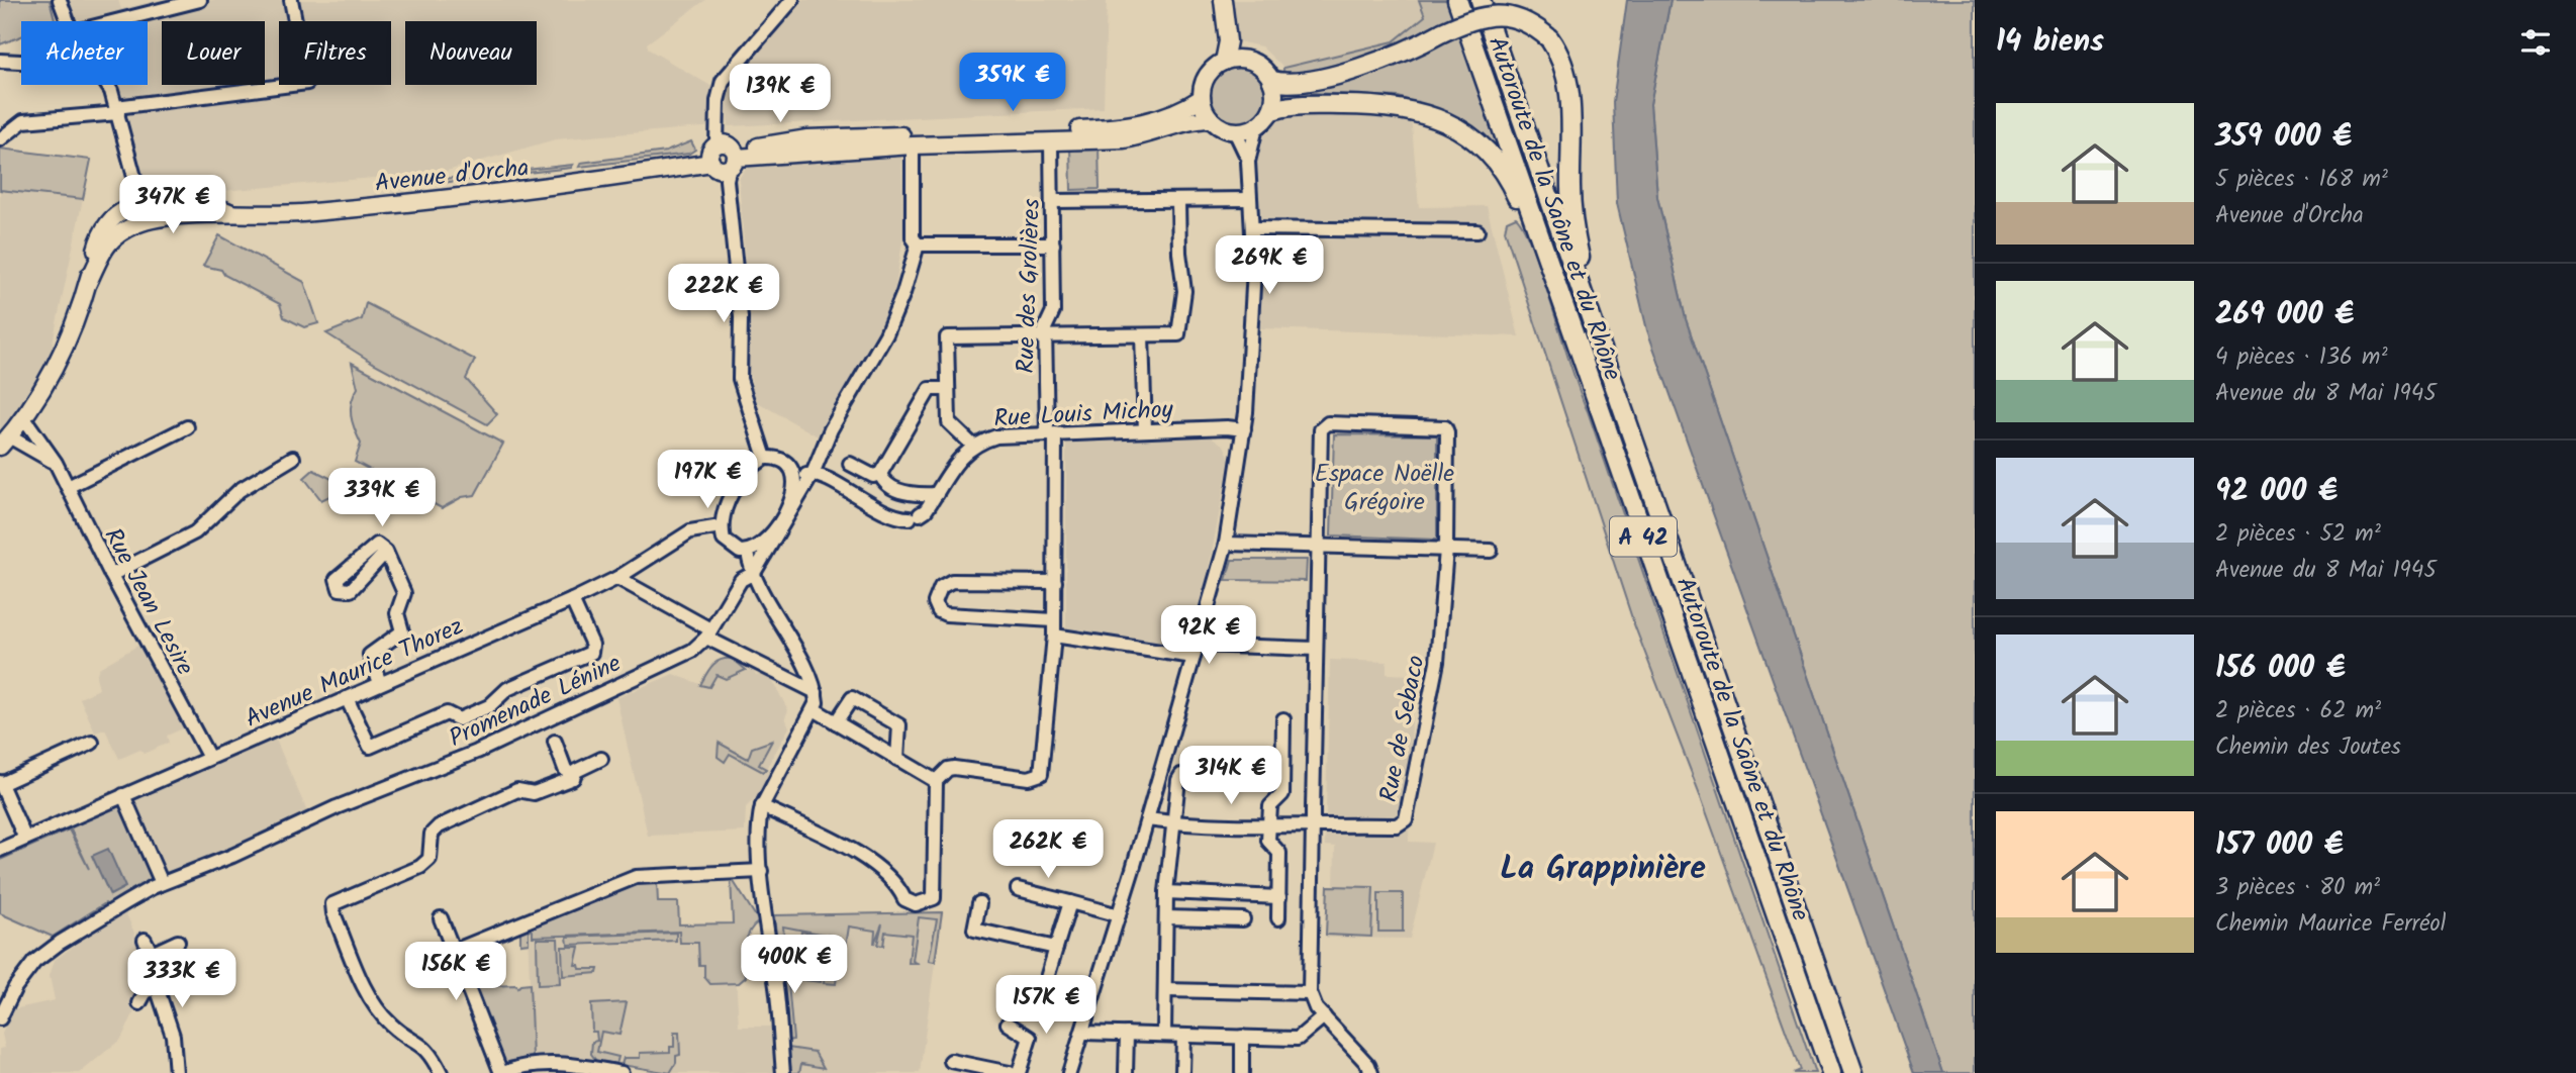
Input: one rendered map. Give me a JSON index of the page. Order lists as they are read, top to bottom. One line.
{"streets":{"highway":["Autoroute de la Saône et du Rhône","A 42"],"main road":["Avenue d'Orcha"],"street":["Rue des Grolières","Rue Louis Michoy","Rue Jean Lesire","Avenue Maurice Thorez","Promenade Lénine","Rue de Sebaco"]},"crossings":[["Avenue d'Orcha","Rue des Grolières"],["Rue des Grolières","Rue Louis Michoy"],["Rue Louis Michoy","Promenade Lénine"],["Rue Jean Lesire","Avenue Maurice Thorez"]],"districts":["La Grappinière"],"parks":["Espace Noëlle Grégoire"],"page":{"heading":"14 biens","chip":["Acheter","Louer","Filtres","Nouveau"],"price":["359K €","139K €","347K €","269K €","222K €","197K €","339K €","92K €","314K €","262K €","400K €","156K €","333K €","157K €"],"list":[{"name":"359 000 €","note":"5 pièces · 168 m² · Avenue d'Orcha"},{"name":"269 000 €","note":"4 pièces · 136 m² · Avenue du 8 Mai 1945"},{"name":"92 000 €","note":"2 pièces · 52 m² · Avenue du 8 Mai 1945"},{"name":"156 000 €","note":"2 pièces · 62 m² · Chemin des Joutes"},{"name":"157 000 €","note":"3 pièces · 80 m² · Chemin Maurice Ferréol"}]}}
